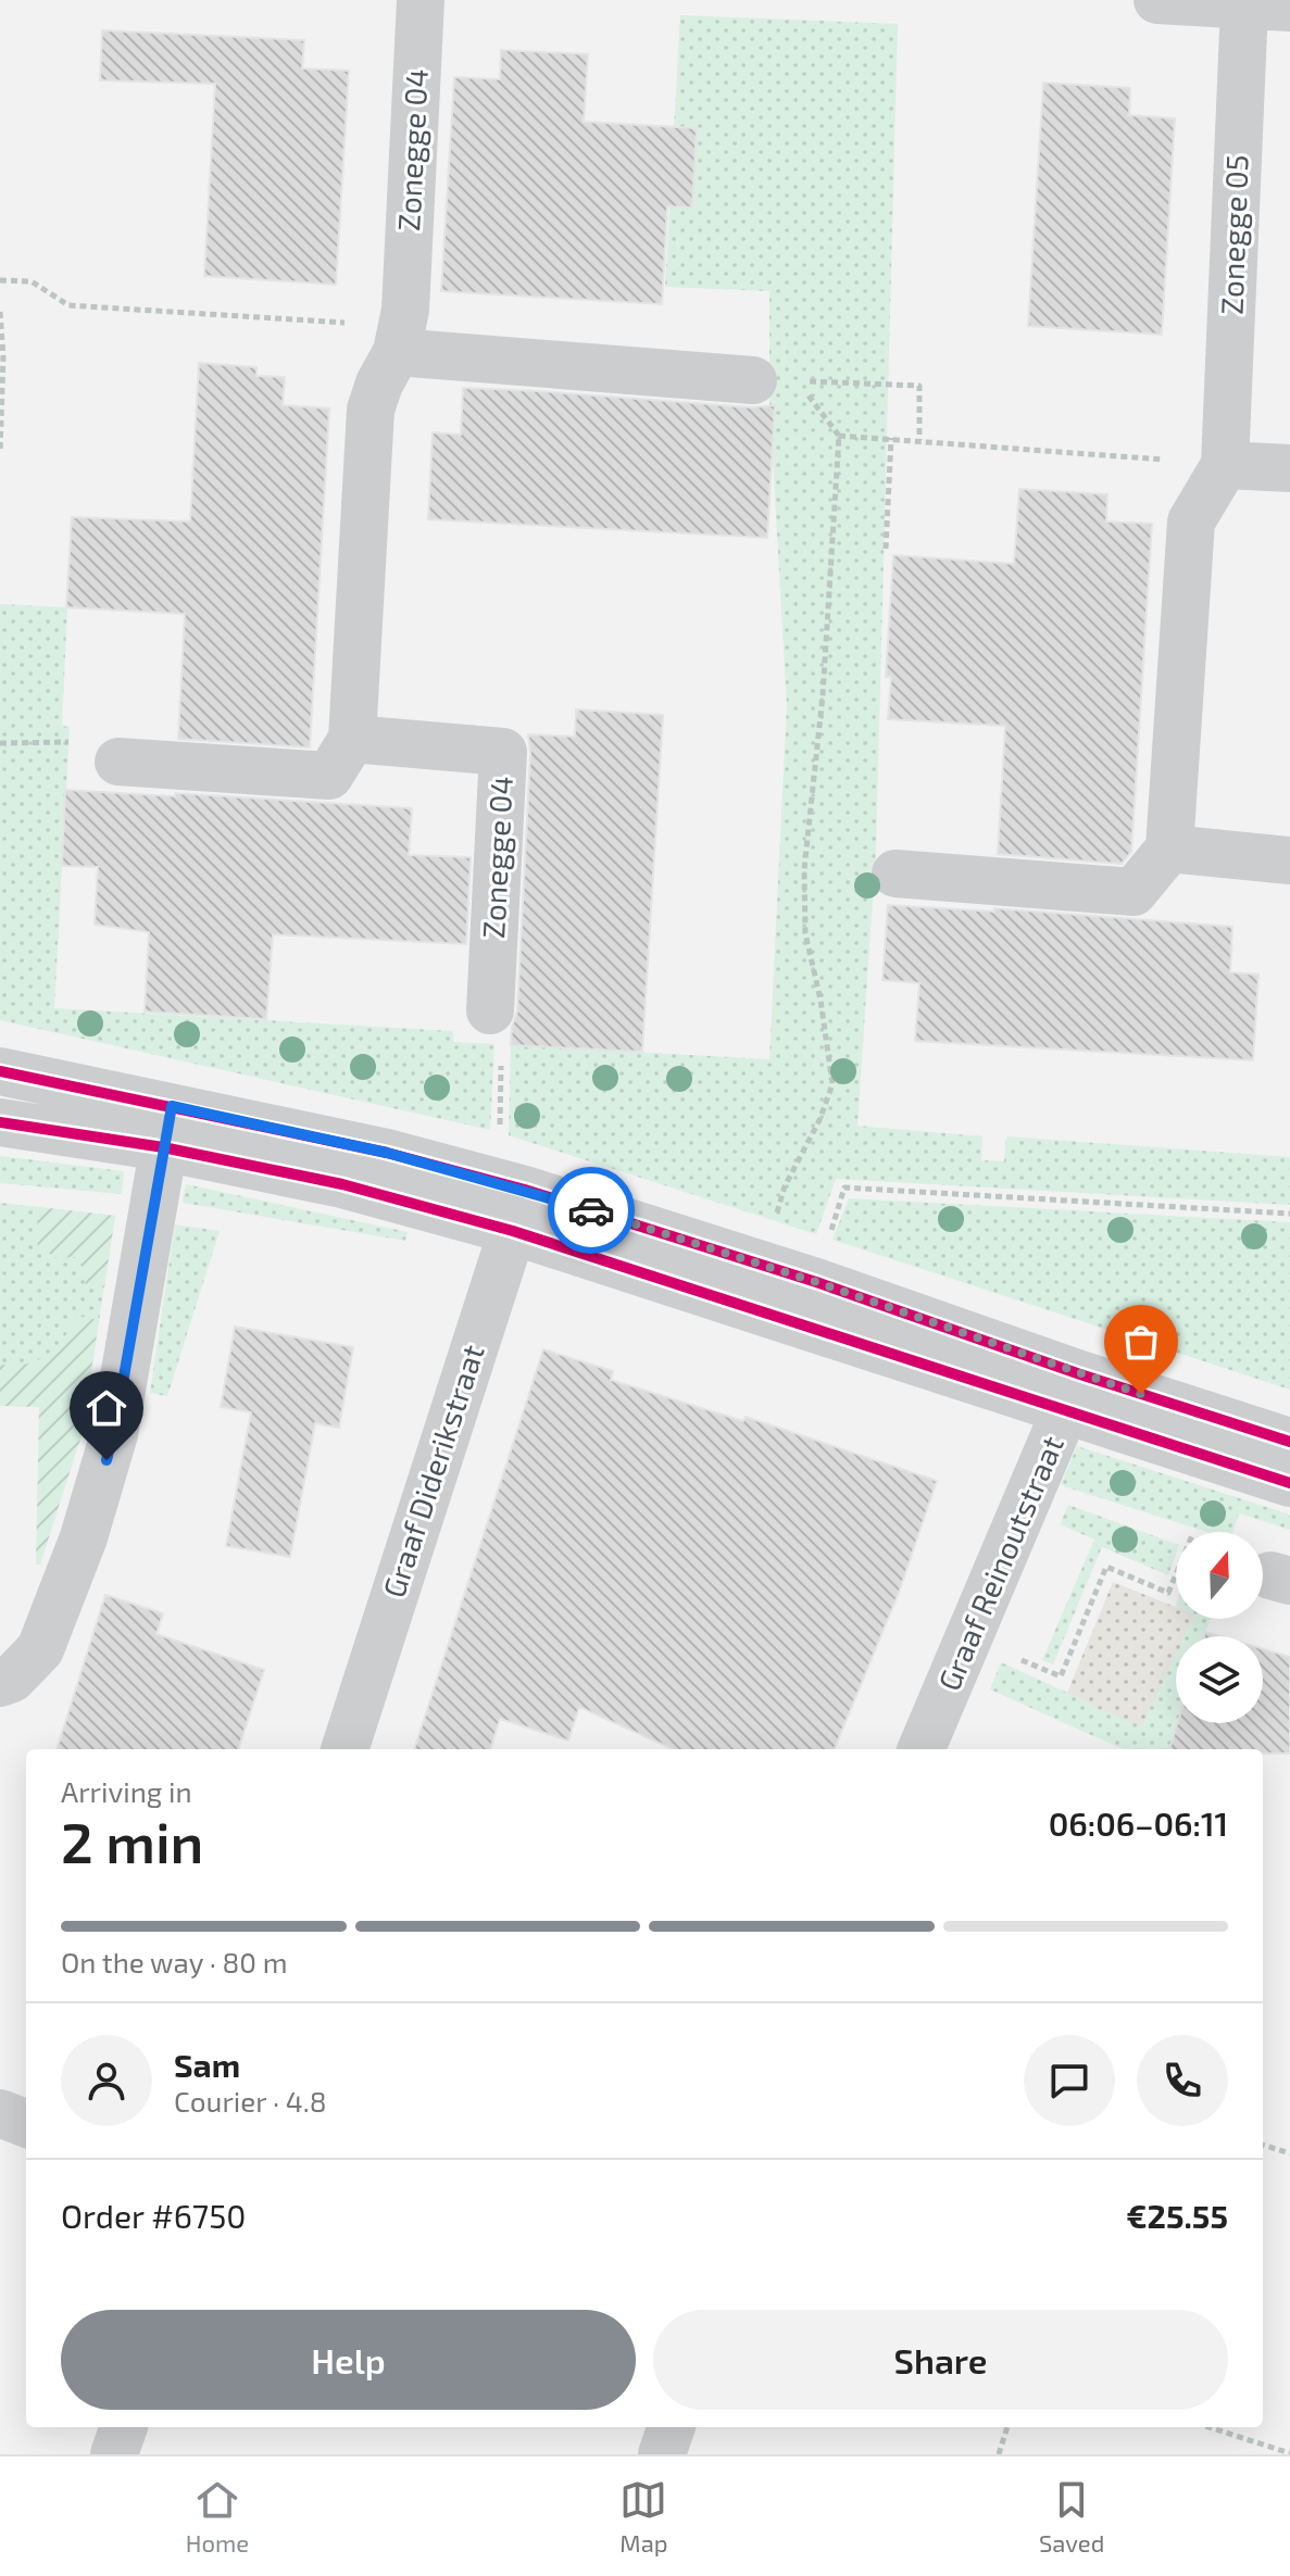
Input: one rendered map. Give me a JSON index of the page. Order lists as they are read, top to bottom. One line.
{"streets":{"street":["Zonegge 04","Zonegge 05","Graaf Diderikstraat","Graaf Reinoutstraat"]},"north":"top","page":{"heading":["2 min","Arriving in","06:06–06:11"],"panel":["Sam","Courier · 4.8","Order #6750","€25.55"],"bar":"On the way · 80 m","buttons":["Help","Share"],"tabs":["Home","Map","Saved"]}}
